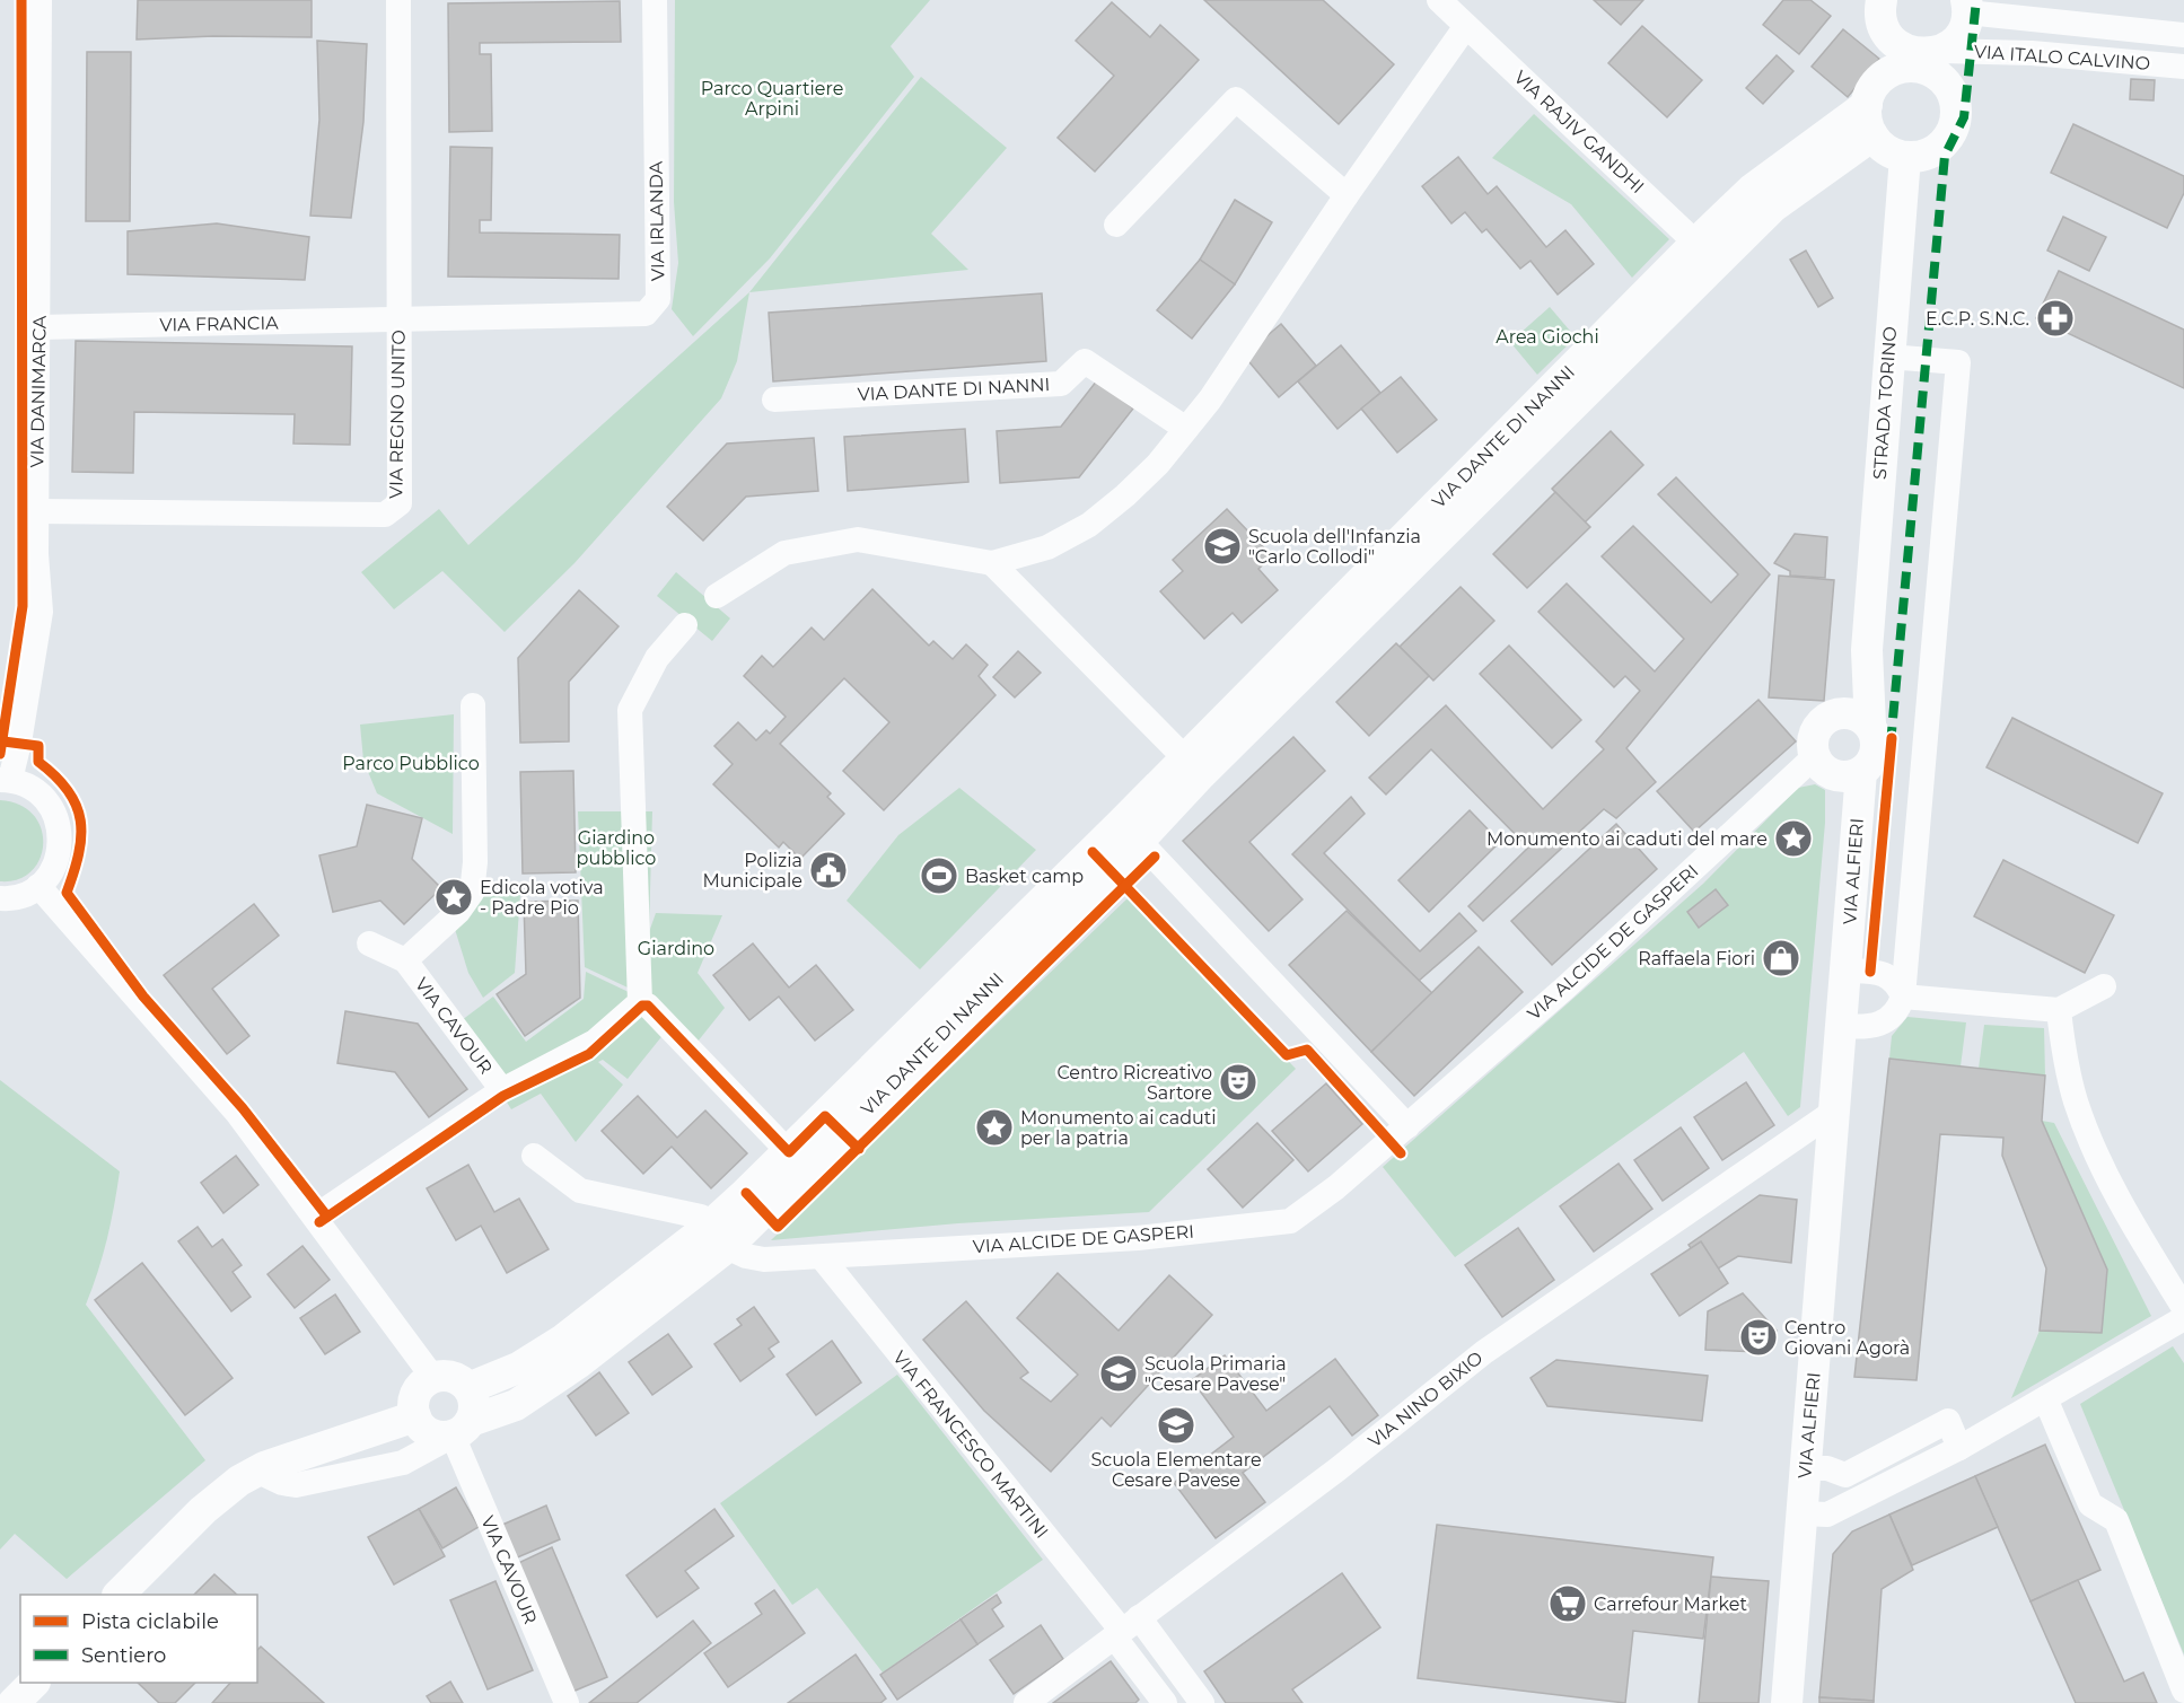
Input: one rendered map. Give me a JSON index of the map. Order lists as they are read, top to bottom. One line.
{"streets":{"street":["VIA ITALO CALVINO","VIA RAJIV GANDHI","VIA IRLANDA","VIA FRANCIA","VIA DANTE DI NANNI","VIA DANIMARCA","STRADA TORINO","VIA REGNO UNITO","VIA ALFIERI","VIA ALCIDE DE GASPERI","VIA CAVOUR","VIA NINO BIXIO","VIA FRANCESCO MARTINI"]},"crossings":[["VIA ITALO CALVINO","VIA DANTE DI NANNI"],["VIA ITALO CALVINO","STRADA TORINO"],["VIA RAJIV GANDHI","VIA DANTE DI NANNI"],["VIA IRLANDA","VIA FRANCIA"],["VIA IRLANDA","VIA REGNO UNITO"],["VIA FRANCIA","VIA DANIMARCA"],["VIA FRANCIA","VIA REGNO UNITO"],["VIA DANTE DI NANNI","STRADA TORINO"],["VIA DANTE DI NANNI","VIA ALCIDE DE GASPERI"],["VIA DANTE DI NANNI","VIA CAVOUR"],["VIA DANIMARCA","VIA REGNO UNITO"],["STRADA TORINO","VIA ALFIERI"],["STRADA TORINO","VIA ALCIDE DE GASPERI"],["VIA ALFIERI","VIA ALCIDE DE GASPERI"],["VIA ALFIERI","VIA NINO BIXIO"],["VIA ALCIDE DE GASPERI","VIA FRANCESCO MARTINI"],["VIA NINO BIXIO","VIA FRANCESCO MARTINI"]],"parks":["Parco Quartiere Arpini","Area Giochi","Parco Pubblico","Giardino pubblico","Giardino"],"places":{"pharmacy":["E.C.P. S.N.C."],"school or university":["Scuola dell'Infanzia \"Carlo Collodi\"","Scuola Primaria \"Cesare Pavese\"","Scuola Elementare Cesare Pavese"],"place":["Monumento ai caduti del mare","Edicola votiva - Padre Pio","Monumento ai caduti per la patria"],"public building":["Polizia Municipale"],"sports":["Basket camp"],"shop":["Raffaela Fiori"],"theatre":["Centro Ricreativo Sartore","Centro Giovani Agorà"],"supermarket":["Carrefour Market"]},"legend":["Pista ciclabile","Sentiero"]}
